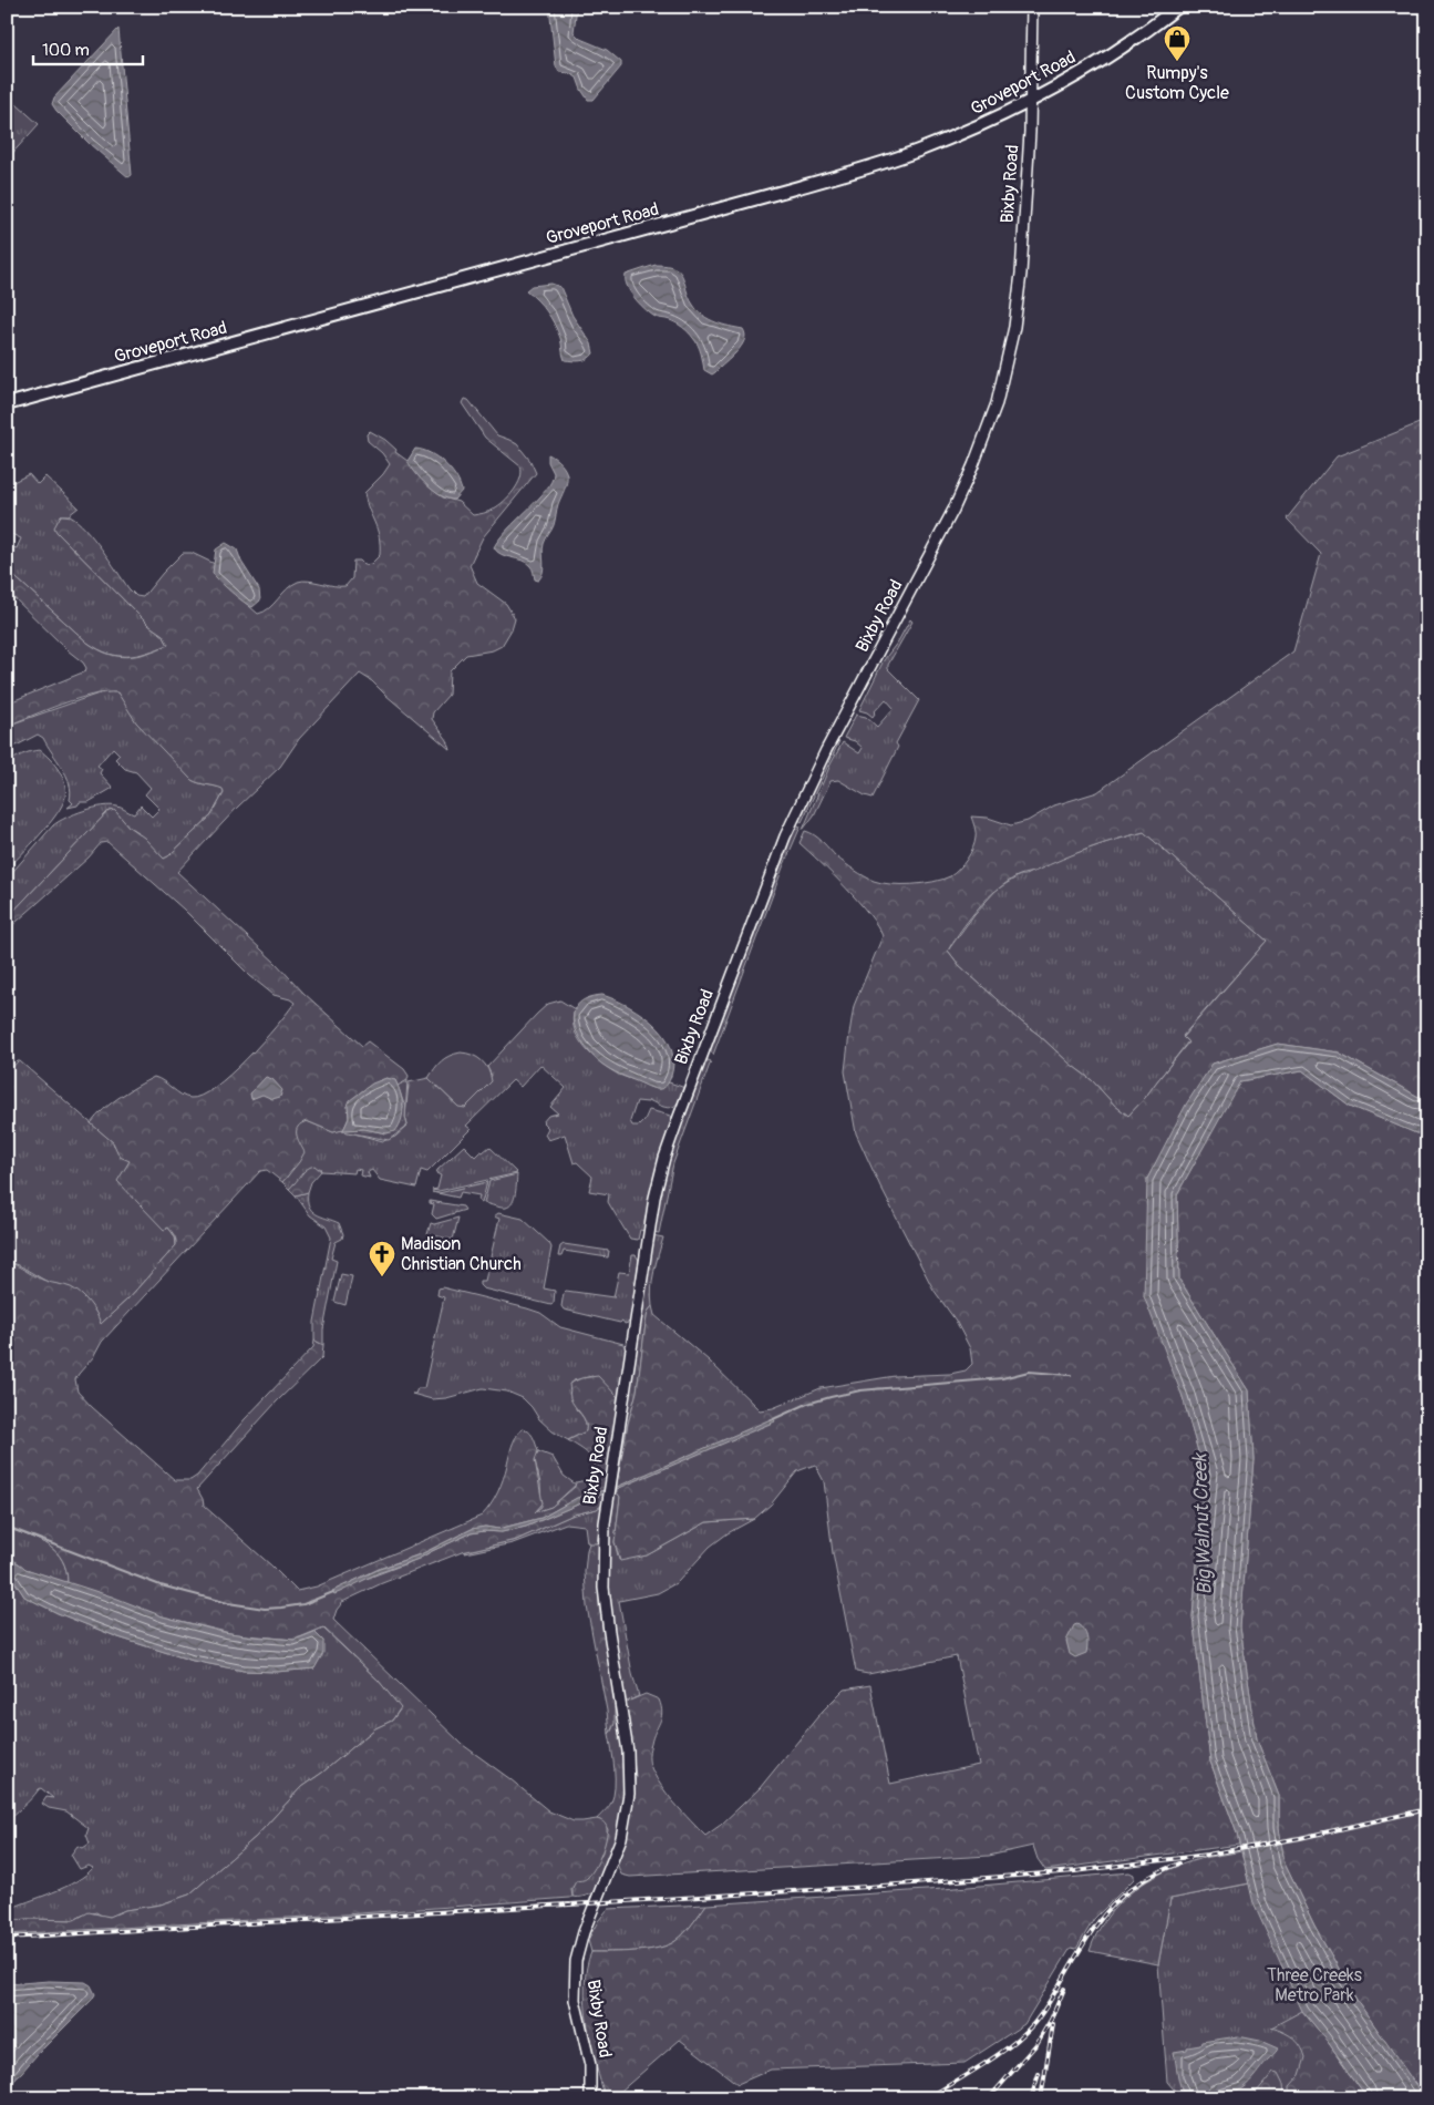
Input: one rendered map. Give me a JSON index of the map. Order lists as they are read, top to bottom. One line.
{"streets":{"main road":["Groveport Road"],"street":["Bixby Road"]},"crossings":[["Groveport Road","Bixby Road"]],"water":["Big Walnut Creek"],"parks":["Three Creeks Metro Park"],"places":{"shop":["Rumpy's Custom Cycle"],"church":["Madison Christian Church"]},"scale_bar":"100 m"}
